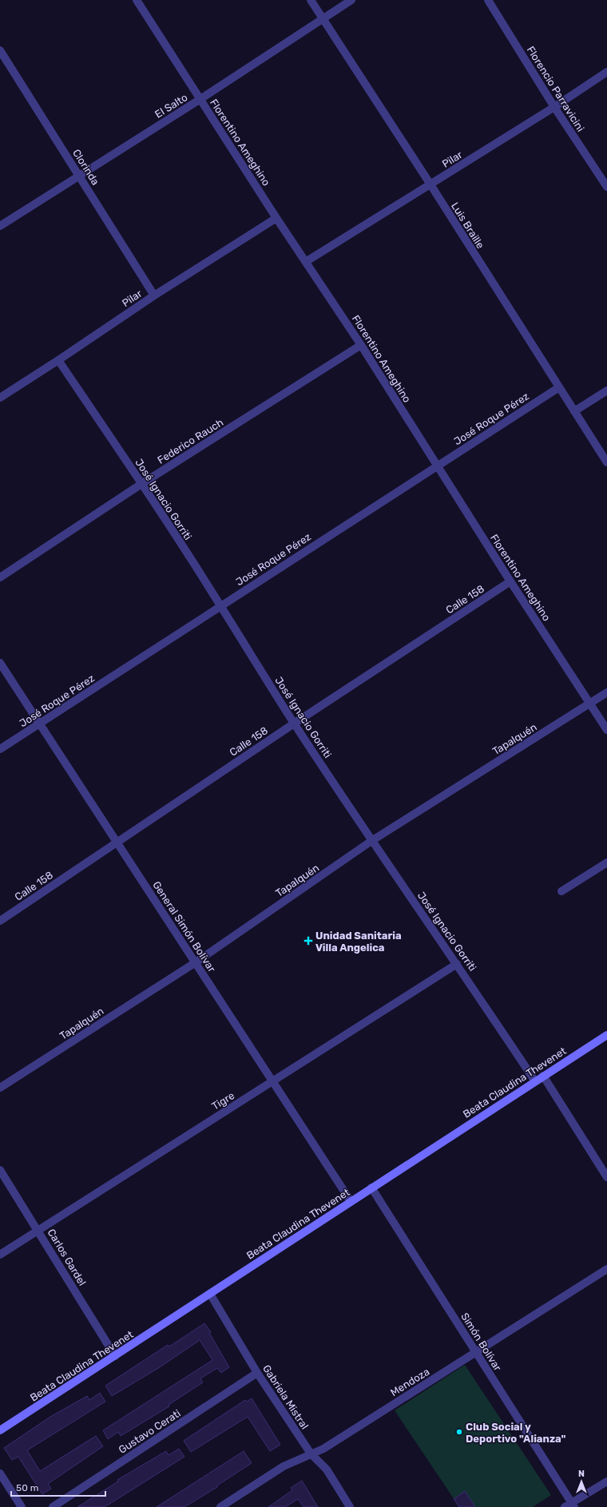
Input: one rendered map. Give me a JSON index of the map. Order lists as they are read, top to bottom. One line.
{"streets":{"main road":["Beata Claudina Thevenet"],"street":["Florencio Parravicini","El Salto","Florentino Ameghino","Pilar","Clorinda","Luis Braille","José Roque Pérez","Federico Rauch","José Ignacio Gorriti","Calle 158","Tapalquén","General Simón Bolívar","Tigre","Carlos Gardel","Simón Bolívar","Mendoza","Gabriela Mistral","Gustavo Cerati"]},"crossings":[["Florencio Parravicini","Pilar"],["El Salto","Florentino Ameghino"],["El Salto","Clorinda"],["El Salto","Luis Braille"],["Florentino Ameghino","Pilar"],["Florentino Ameghino","José Roque Pérez"],["Florentino Ameghino","Federico Rauch"],["Florentino Ameghino","Calle 158"],["Florentino Ameghino","Tapalquén"],["Pilar","Clorinda"],["Pilar","Luis Braille"],["Pilar","José Ignacio Gorriti"],["Luis Braille","José Roque Pérez"],["José Roque Pérez","José Ignacio Gorriti"],["José Roque Pérez","General Simón Bolívar"],["Federico Rauch","José Ignacio Gorriti"],["José Ignacio Gorriti","Calle 158"],["José Ignacio Gorriti","Tapalquén"],["José Ignacio Gorriti","Beata Claudina Thevenet"],["José Ignacio Gorriti","Tigre"],["Calle 158","General Simón Bolívar"],["Tapalquén","General Simón Bolívar"],["General Simón Bolívar","Beata Claudina Thevenet"],["General Simón Bolívar","Tigre"],["Beata Claudina Thevenet","Carlos Gardel"],["Beata Claudina Thevenet","Simón Bolívar"],["Beata Claudina Thevenet","Gabriela Mistral"],["Tigre","Carlos Gardel"],["Simón Bolívar","Mendoza"],["Mendoza","Gabriela Mistral"],["Gabriela Mistral","Gustavo Cerati"]],"places":{"health":["Unidad Sanitaria Villa Angelica"],"other":["Club Social y Deportivo \"Alianza\""]},"scale_bar":"50 m","north":"top"}
